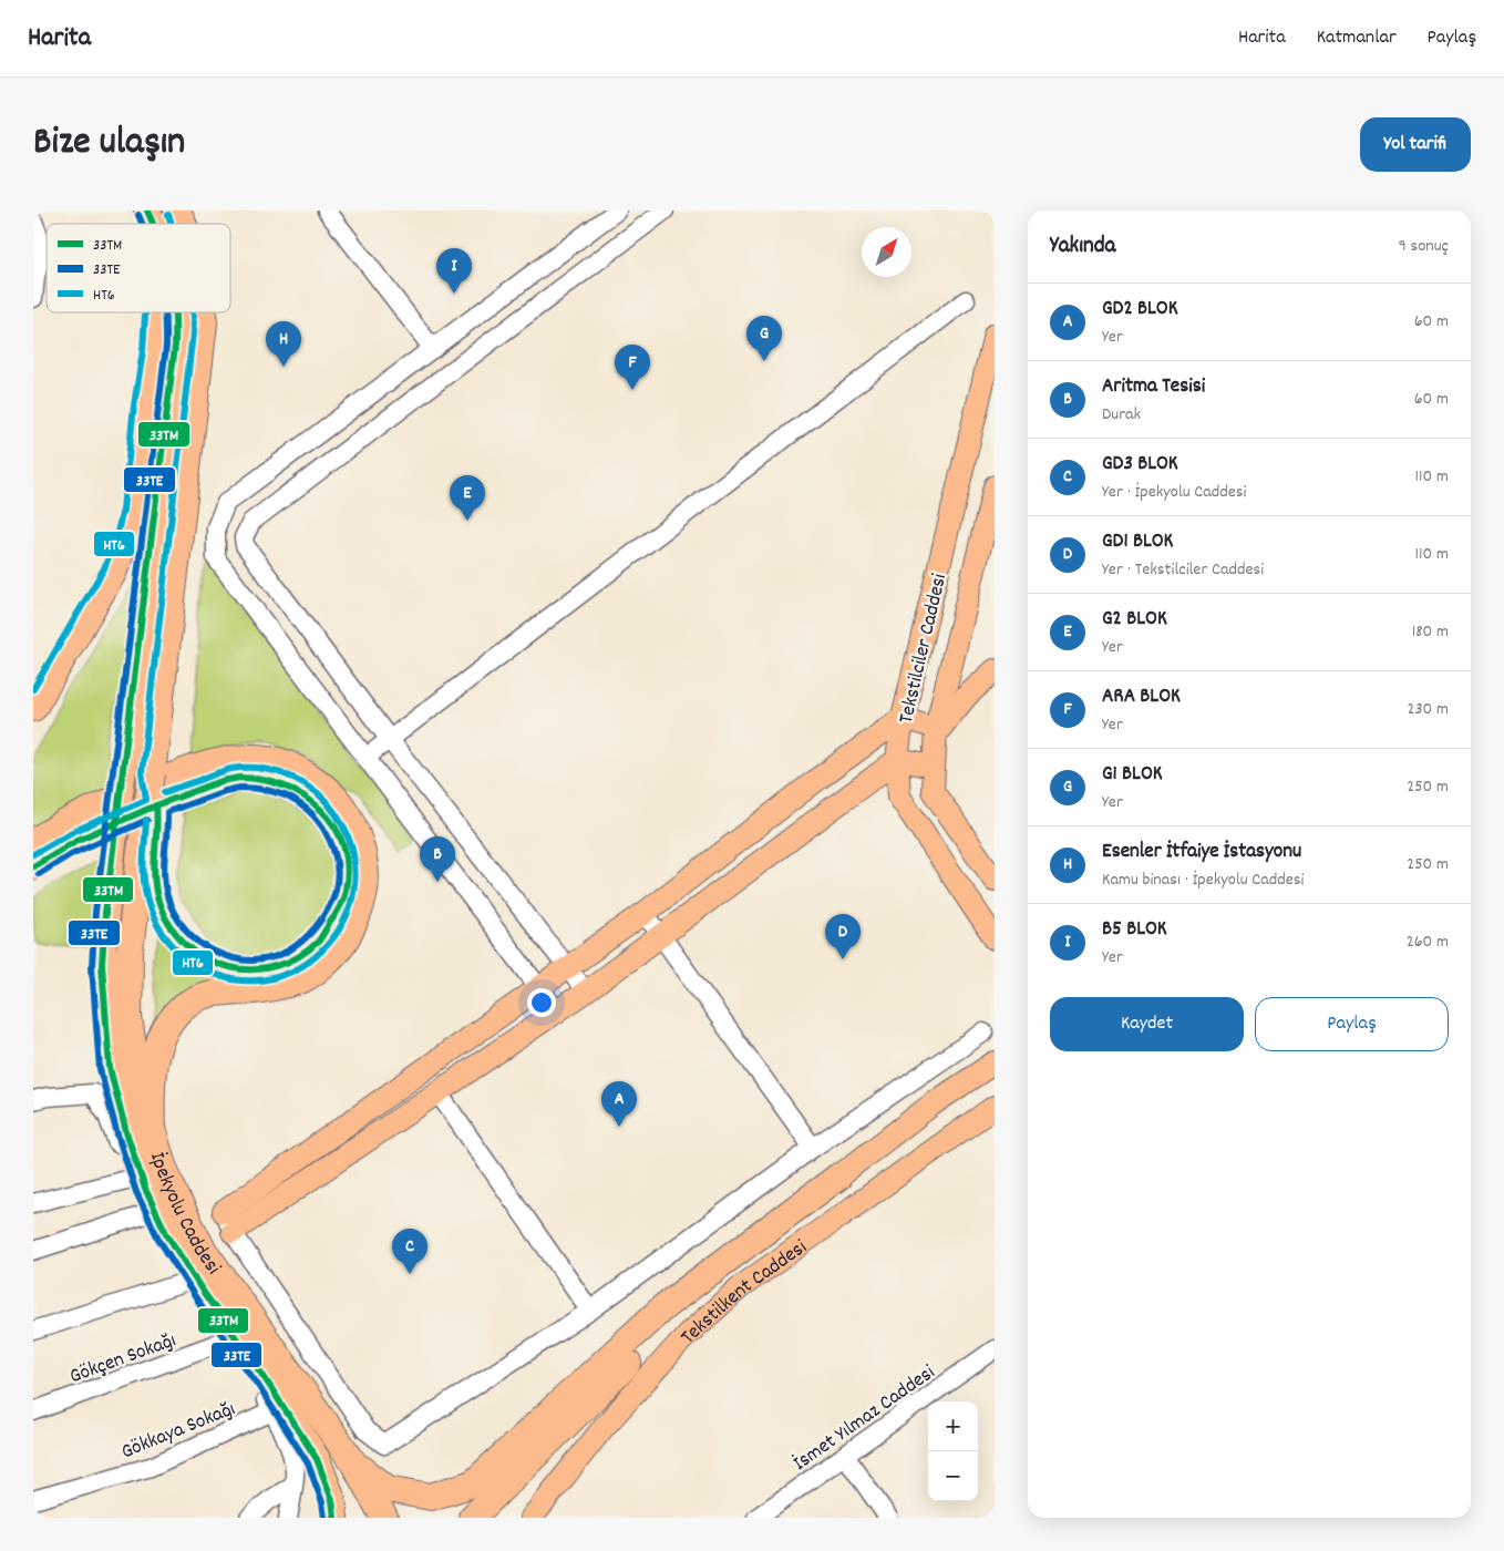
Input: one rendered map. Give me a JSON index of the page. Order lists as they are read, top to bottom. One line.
{"streets":{"highway":["İpekyolu Caddesi"],"main road":["Tekstilciler Caddesi","Tekstilkent Caddesi"],"street":["Gökçen Sokağı","İsmet Yılmaz Caddesi","Gökkaya Sokağı"]},"lines":["transit line 33TM","transit line 33TE","transit line HT6"],"legend":["33TM","33TE","HT6"],"north":"top right","page":{"header":"Harita","nav":["Harita","Katmanlar","Paylaş"],"title":"Bize ulaşın","buttons":["Yol tarifi",["Kaydet","Paylaş"]],"heading":["Yakında","9 sonuç"],"pins":["I","G","H","F","E","B","D","A","C"],"list":[{"mark":"A","name":"GD2 BLOK","note":"Yer","value":"60 m"},{"mark":"B","name":"Aritma Tesisi","note":"Durak","value":"60 m"},{"mark":"C","name":"GD3 BLOK","note":"Yer · İpekyolu Caddesi","value":"110 m"},{"mark":"D","name":"GD1 BLOK","note":"Yer · Tekstilciler Caddesi","value":"110 m"},{"mark":"E","name":"G2 BLOK","note":"Yer","value":"180 m"},{"mark":"F","name":"ARA BLOK","note":"Yer","value":"230 m"},{"mark":"G","name":"G1 BLOK","note":"Yer","value":"250 m"},{"mark":"H","name":"Esenler İtfaiye İstasyonu","note":"Kamu binası · İpekyolu Caddesi","value":"250 m"},{"mark":"I","name":"B5 BLOK","note":"Yer","value":"260 m"}],"map_buttons":["+","−"]}}
